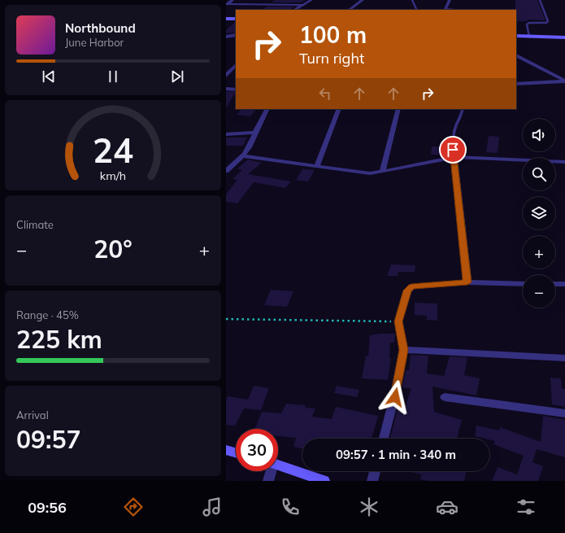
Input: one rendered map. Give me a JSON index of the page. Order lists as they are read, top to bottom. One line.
{"page":{"turn":["100 m","Turn right"],"song":["Northbound","June Harbor"],"map_buttons":["+","−"],"tile":["Climate",["Range · 45%","225 km"],["Arrival","09:57"]],"heat":["−","20°","+"],"limit":"30","trip":"09:57 · 1 min · 340 m","tabs":"09:56","gauge":["24","km/h"]}}
